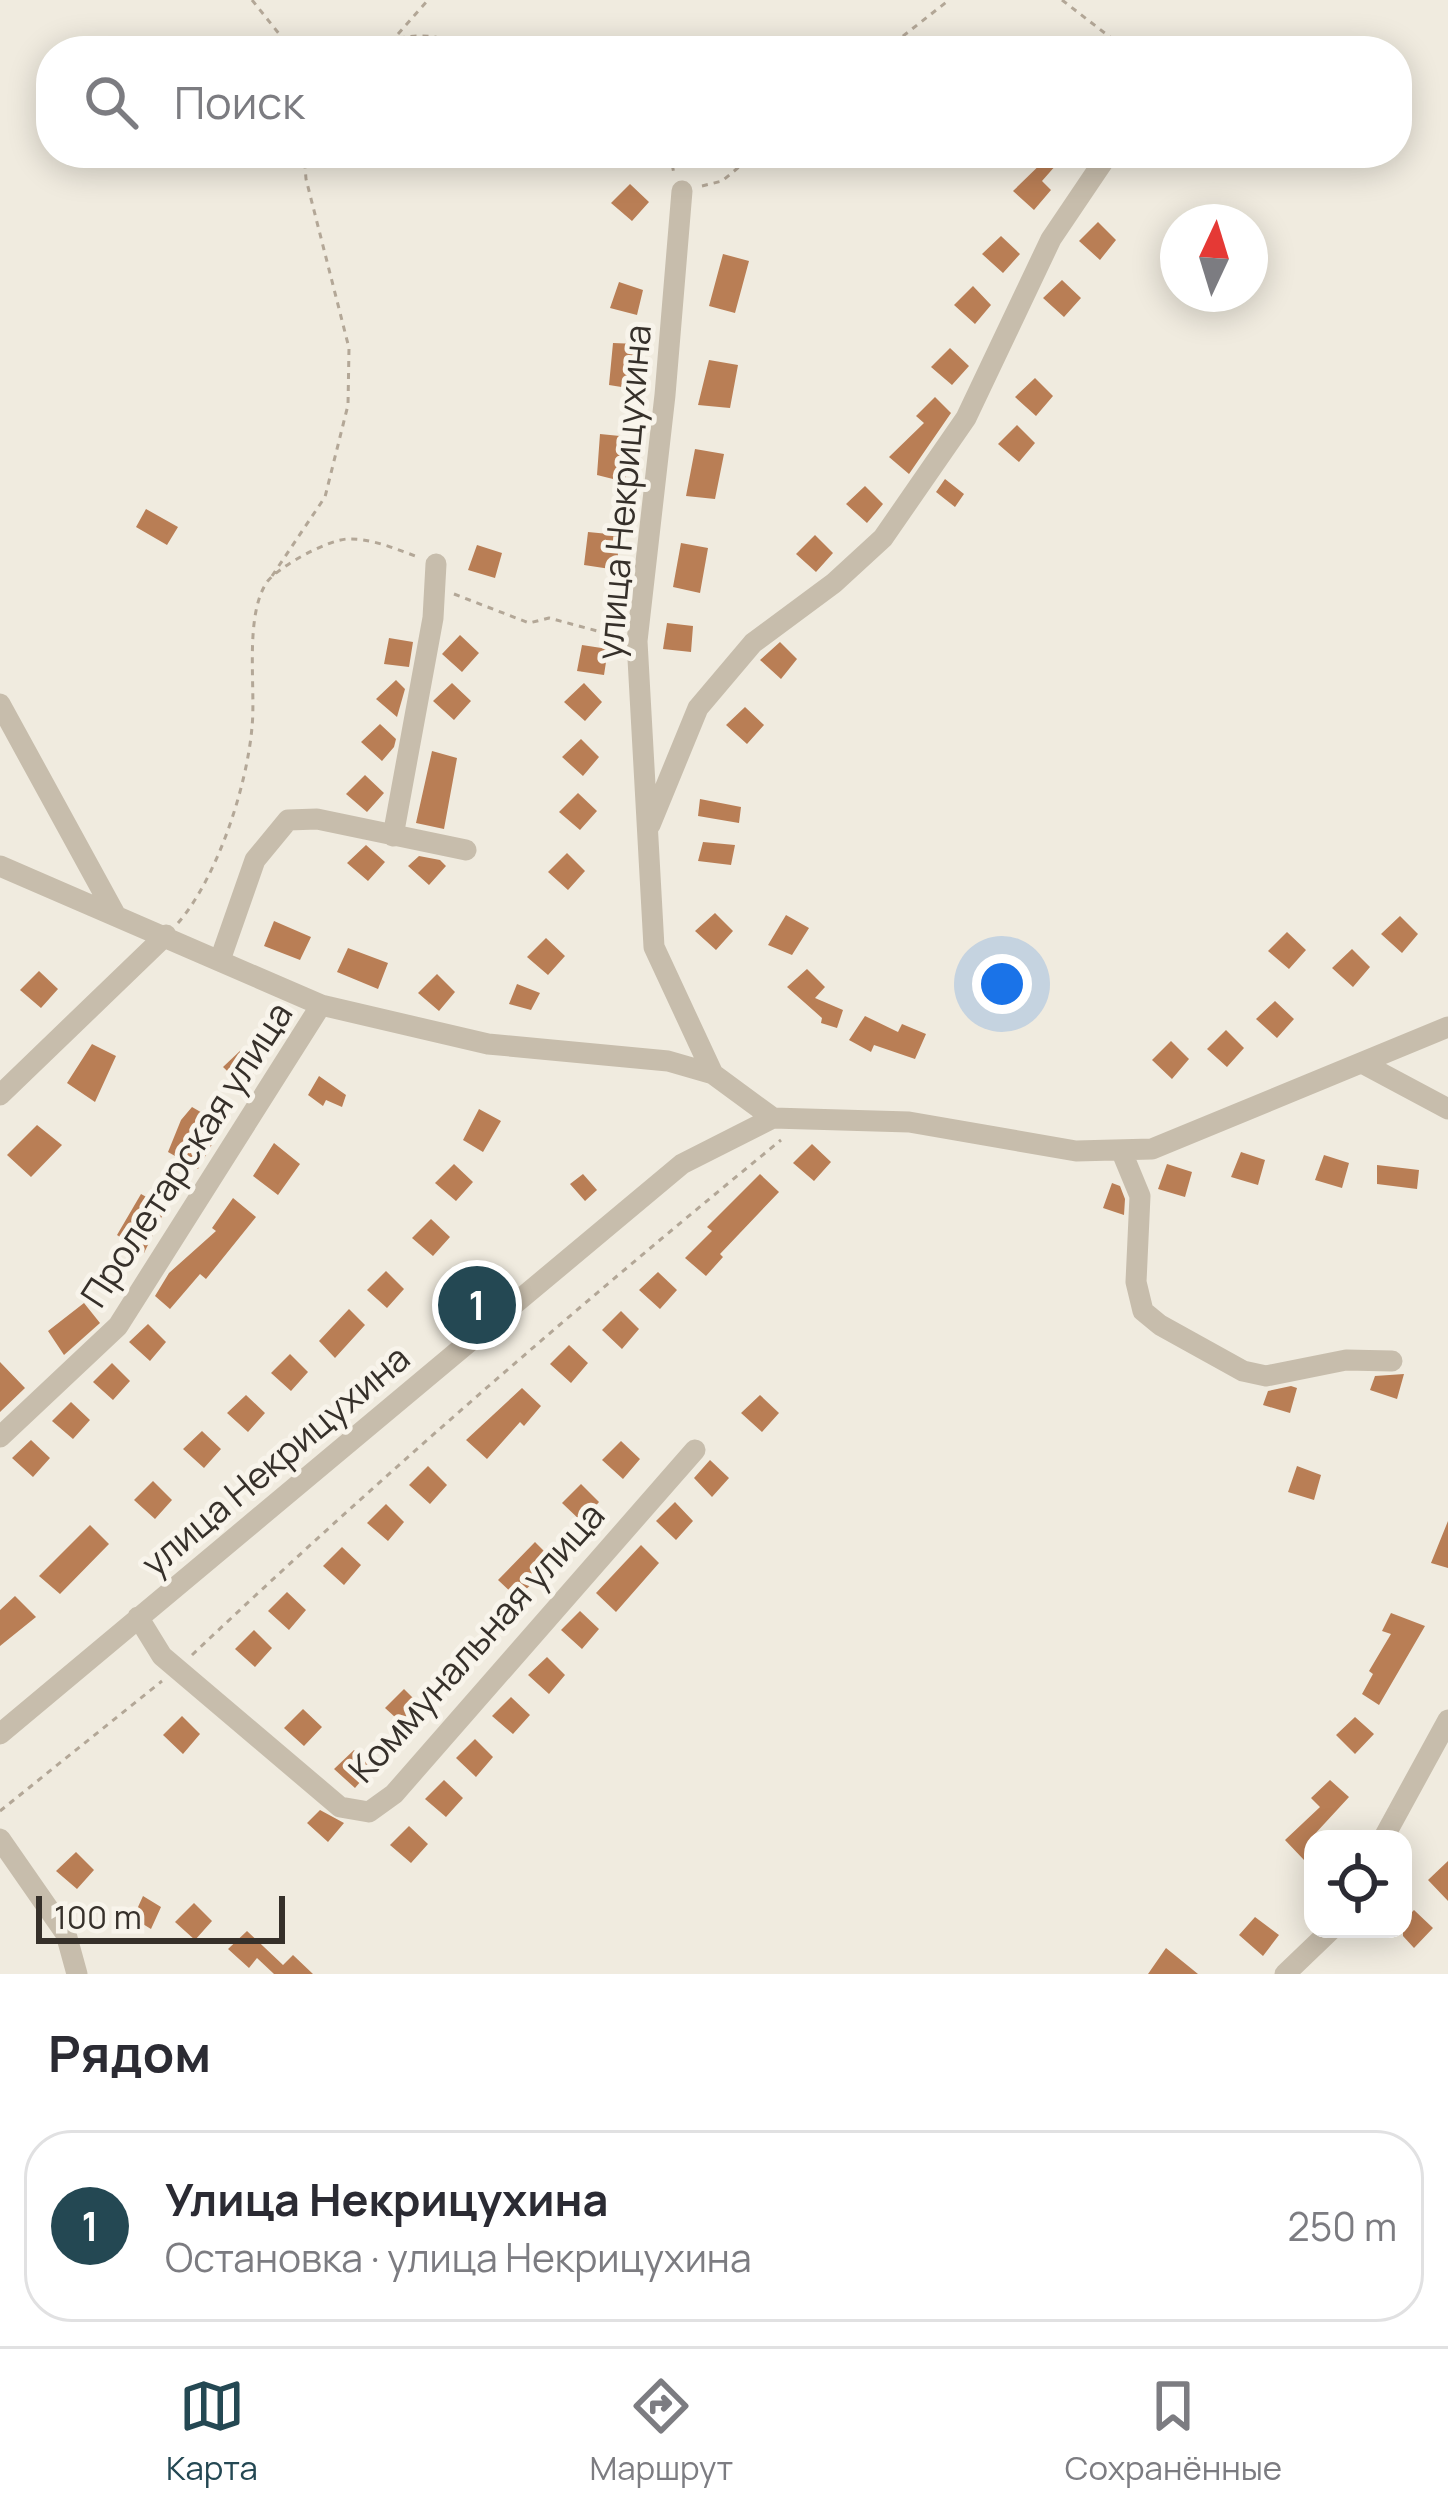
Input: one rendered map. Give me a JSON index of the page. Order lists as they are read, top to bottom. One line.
{"streets":{"street":["улица Некрицухина","Пролетарская улица","Коммунальная улица"]},"crossings":[["улица Некрицухина","Коммунальная улица"]],"scale_bar":"100 m","north":"top","page":{"search":"Поиск","pins":"1","scale":"100 m","heading":"Рядом","list":[{"mark":"1","name":"Улица Некрицухина","note":"Остановка · улица Некрицухина","value":"250 m"}],"nav":["Карта","Маршрут","Сохранённые"]}}
